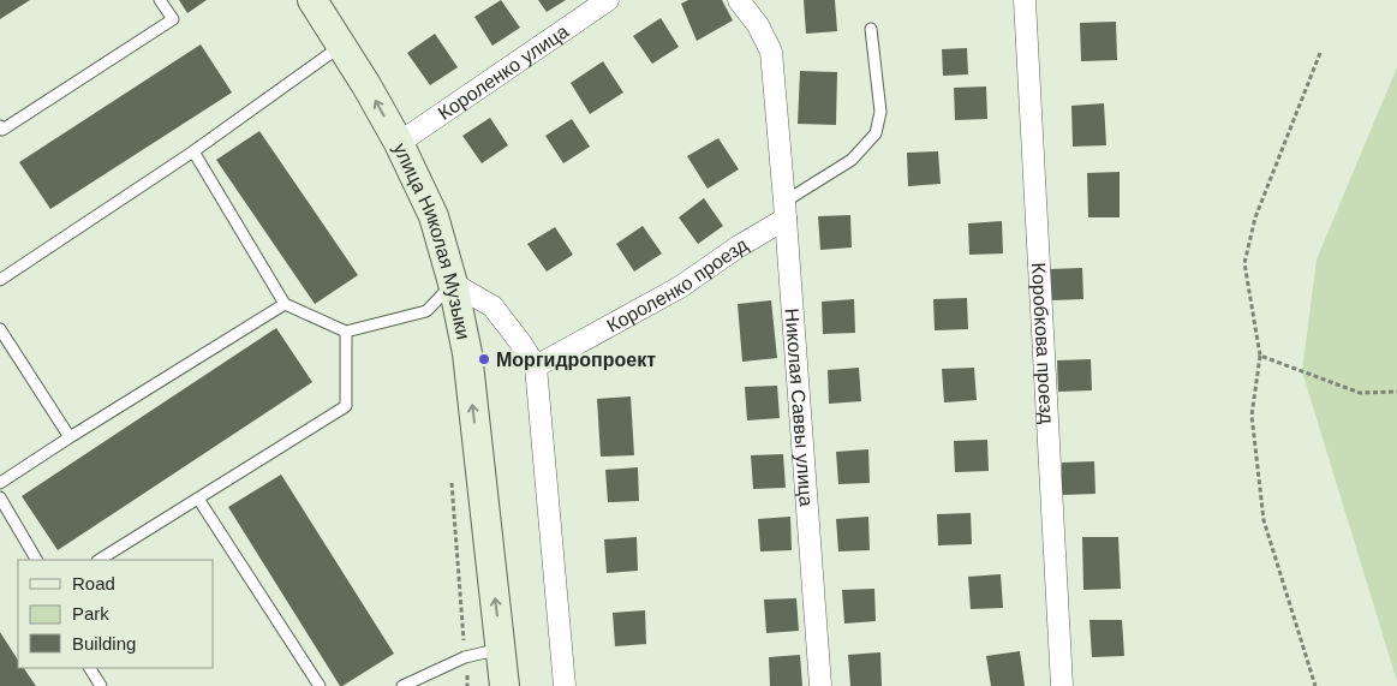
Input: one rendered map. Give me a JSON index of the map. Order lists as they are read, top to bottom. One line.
{"streets":{"main road":["улица Николая Музыки"],"street":["Короленко улица","Короленко проезд","Коробкова проезд","Николая Саввы улица"]},"crossings":[["Короленко улица","улица Николая Музыки"],["Короленко проезд","Николая Саввы улица"]],"one_way":["улица Николая Музыки"],"places":["Моргидропроект"],"legend":["Road","Park","Building"]}
